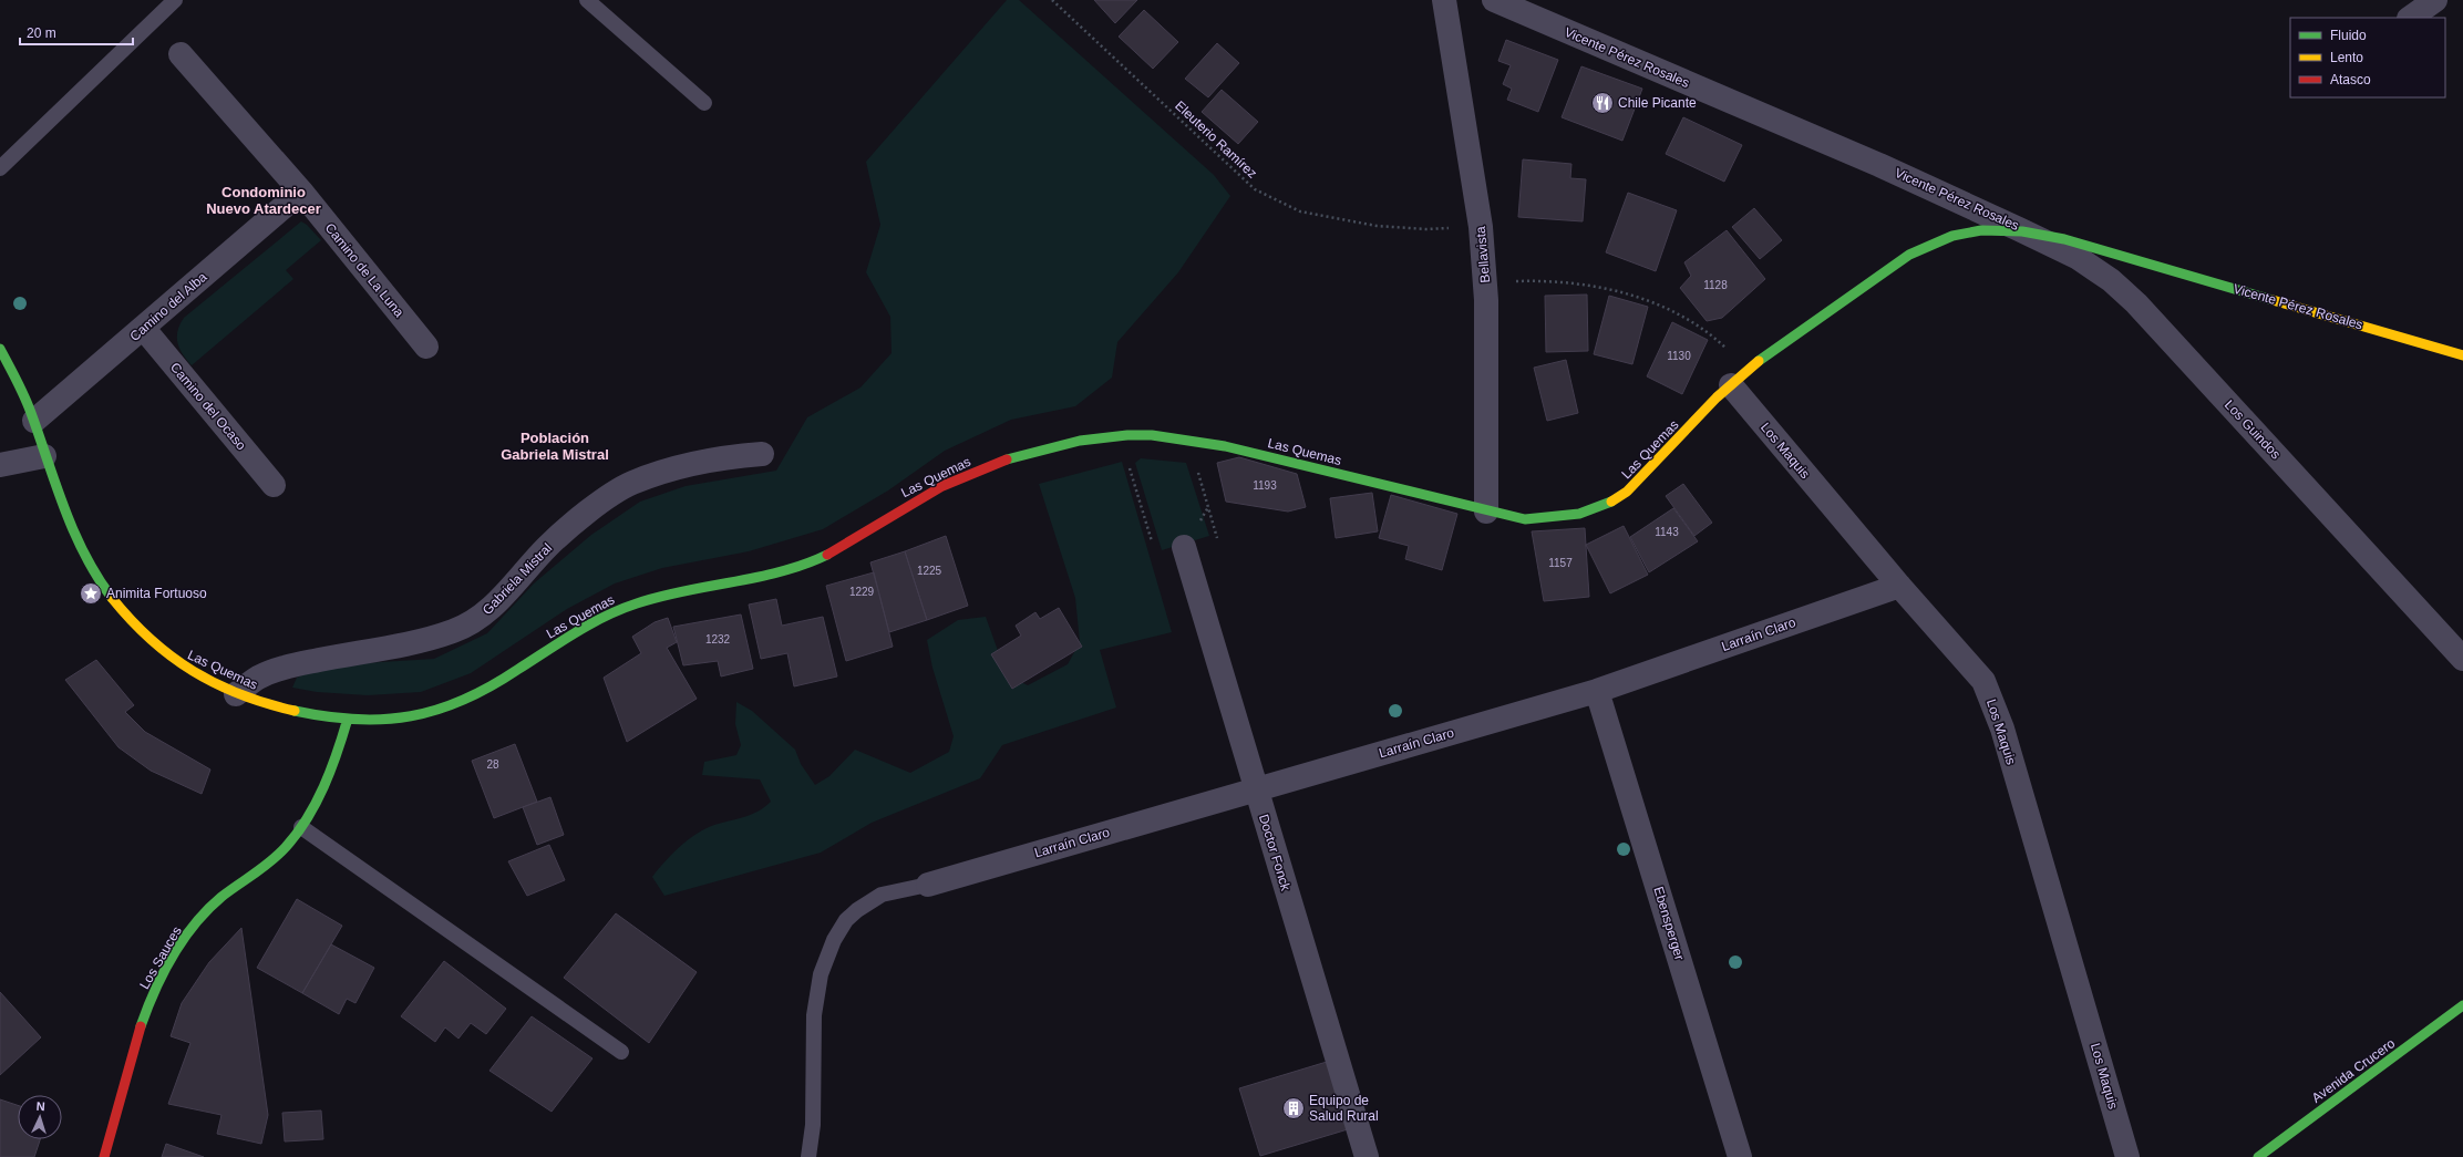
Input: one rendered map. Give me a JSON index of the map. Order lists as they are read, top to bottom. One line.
{"streets":{"main road":["Vicente Pérez Rosales","Las Quemas","Los Sauces","Avenida Crucero"],"street":["Bellavista","Camino de La Luna","Camino del Alba","Camino del Ocaso","Los Guindos","Los Maquis","Gabriela Mistral","Larraín Claro","Doctor Fonck","Ebensperger"],"path":["Eleuterio Ramírez"]},"crossings":[["Vicente Pérez Rosales","Los Guindos"],["Vicente Pérez Rosales","Las Quemas"],["Eleuterio Ramírez","Bellavista"],["Bellavista","Las Quemas"],["Camino de La Luna","Camino del Alba"],["Camino del Alba","Camino del Ocaso"],["Camino del Alba","Las Quemas"],["Los Guindos","Las Quemas"],["Las Quemas","Los Maquis"],["Las Quemas","Gabriela Mistral"],["Las Quemas","Los Sauces"],["Los Maquis","Larraín Claro"],["Larraín Claro","Doctor Fonck"],["Larraín Claro","Ebensperger"]],"districts":["Condominio Nuevo Atardecer","Población Gabriela Mistral"],"places":{"restaurant":["Chile Picante"],"place":["Animita Fortuoso"],"building":["Equipo de Salud Rural"]},"house_numbers":["1128","1130","1193","1143","1157","1225","1229","1232","28"],"legend":["Fluido","Lento","Atasco"],"scale_bar":"20 m","north":"top"}
